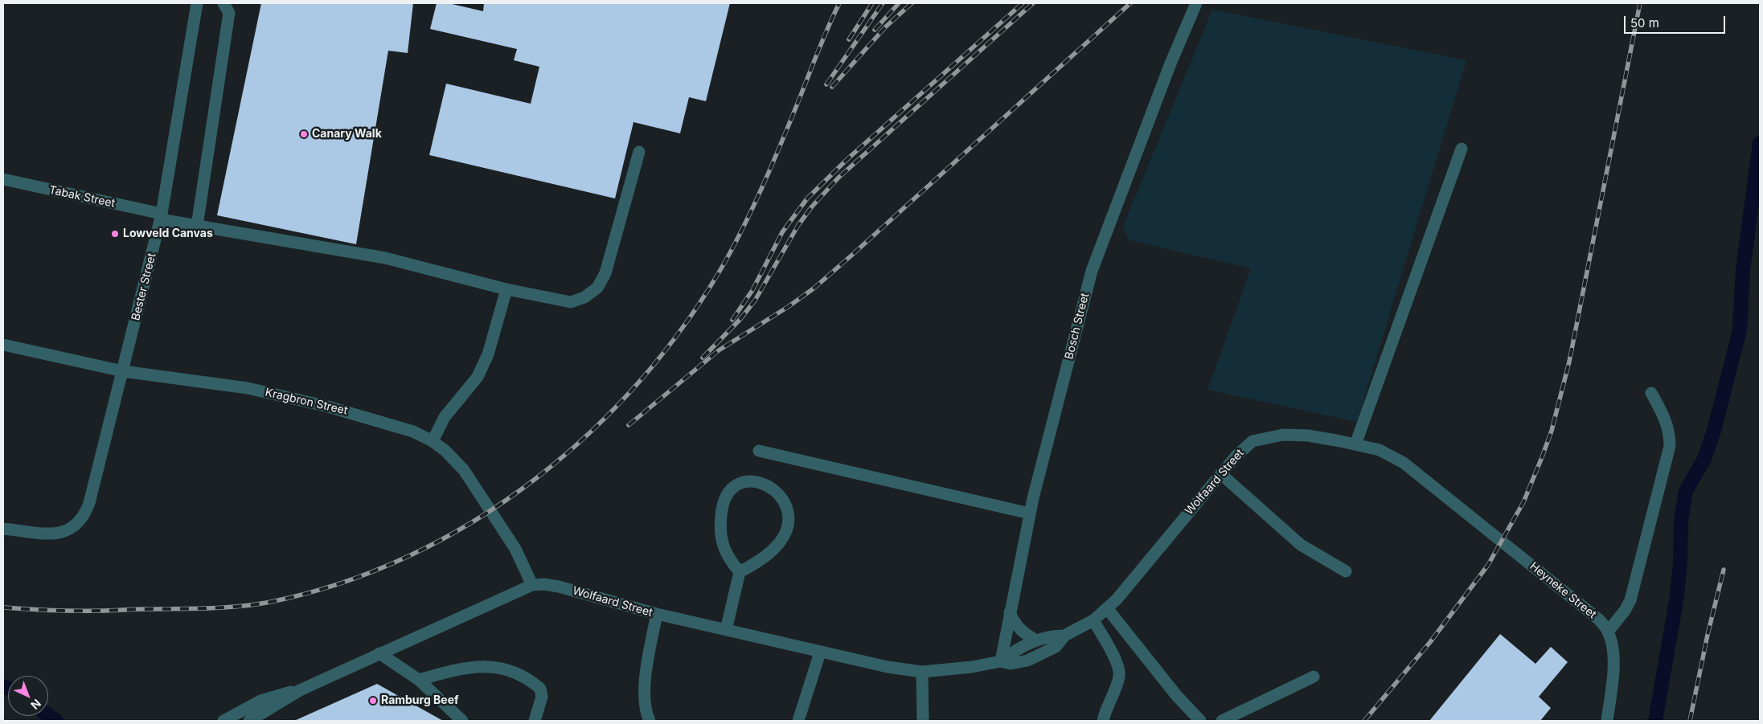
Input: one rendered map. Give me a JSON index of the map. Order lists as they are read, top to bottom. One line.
{"streets":{"street":["Tabak Street","Bester Street","Bosch Street","Kragbron Street","Wolfaard Street","Heyneke Street"]},"crossings":[["Tabak Street","Bester Street"],["Bester Street","Kragbron Street"],["Bosch Street","Wolfaard Street"],["Kragbron Street","Wolfaard Street"],["Wolfaard Street","Heyneke Street"]],"places":["Canary Walk","Lowveld Canvas","Ramburg Beef"],"scale_bar":"50 m","north":"bottom right"}
